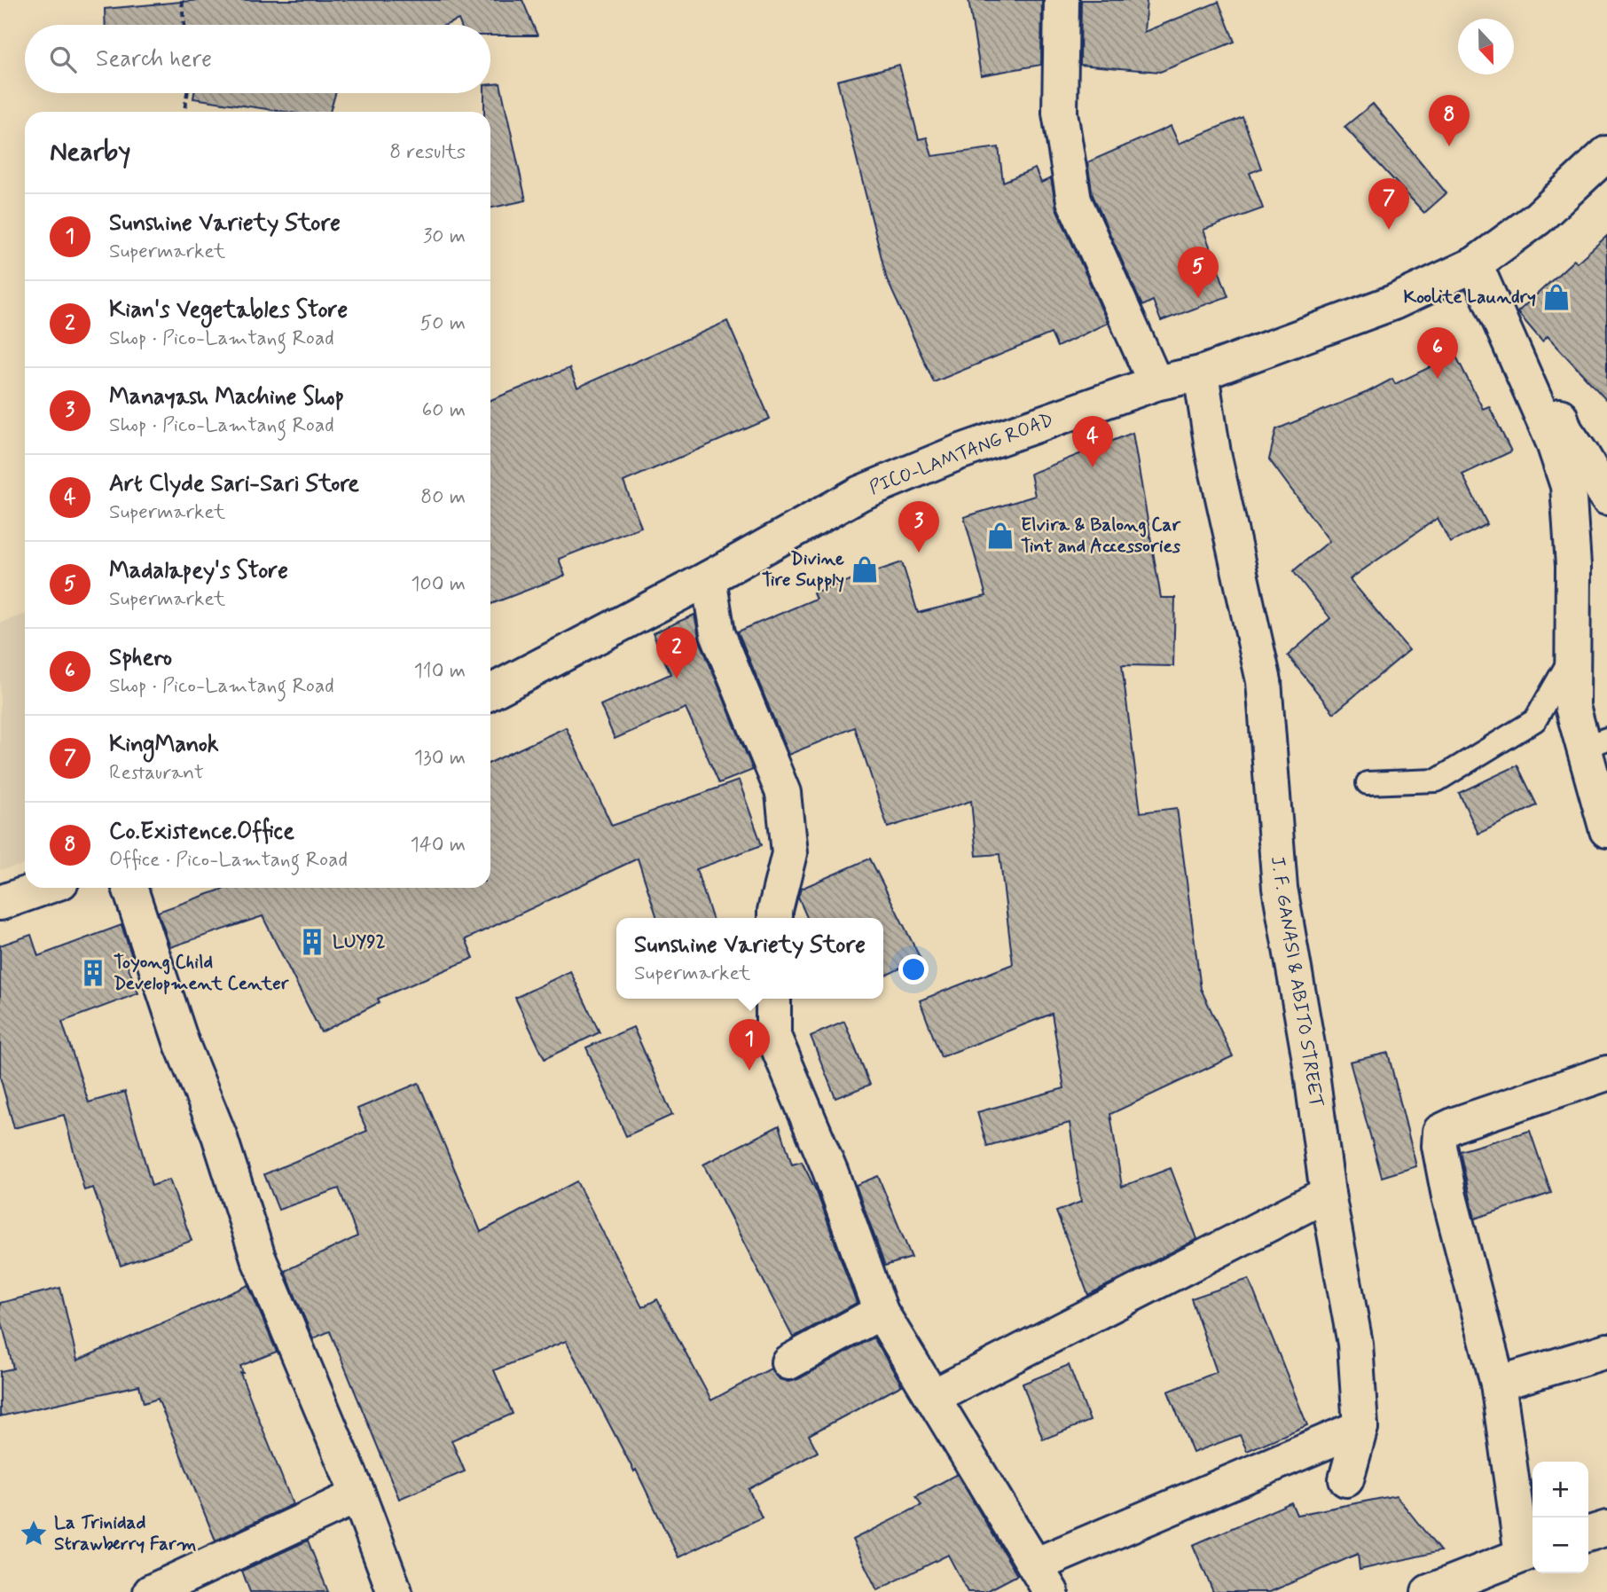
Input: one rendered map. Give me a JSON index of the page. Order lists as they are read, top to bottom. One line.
{"streets":{"street":["PICO-LAMTANG ROAD","J. F. GANASI & ABITO STREET"]},"crossings":[["PICO-LAMTANG ROAD","J. F. GANASI & ABITO STREET"]],"places":{"shop":["Koolite Laundry","Elvira & Balong Car Tint and Accessories","Divine Tire Supply"],"building":["LUY92","Toyong Child Development Center"],"place":["La Trinidad Strawberry Farm"]},"north":"bottom","page":{"search":"Search here","pins":["8","7","5","6","4","3","2","1"],"heading":["Nearby","8 results"],"list":[{"mark":"1","name":"Sunshine Variety Store","note":"Supermarket","value":"30 m"},{"mark":"2","name":"Kian's Vegetables Store","note":"Shop · Pico-Lamtang Road","value":"50 m"},{"mark":"3","name":"Manayash Machine Shop","note":"Shop · Pico-Lamtang Road","value":"60 m"},{"mark":"4","name":"Art Clyde Sari-Sari Store","note":"Supermarket","value":"80 m"},{"mark":"5","name":"Madalapey's Store","note":"Supermarket","value":"100 m"},{"mark":"6","name":"Sphero","note":"Shop · Pico-Lamtang Road","value":"110 m"},{"mark":"7","name":"KingManok","note":"Restaurant","value":"130 m"},{"mark":"8","name":"Co.Existence.Office","note":"Office · Pico-Lamtang Road","value":"140 m"}],"popup":["Sunshine Variety Store","Supermarket"],"map_buttons":["+","−"]}}
